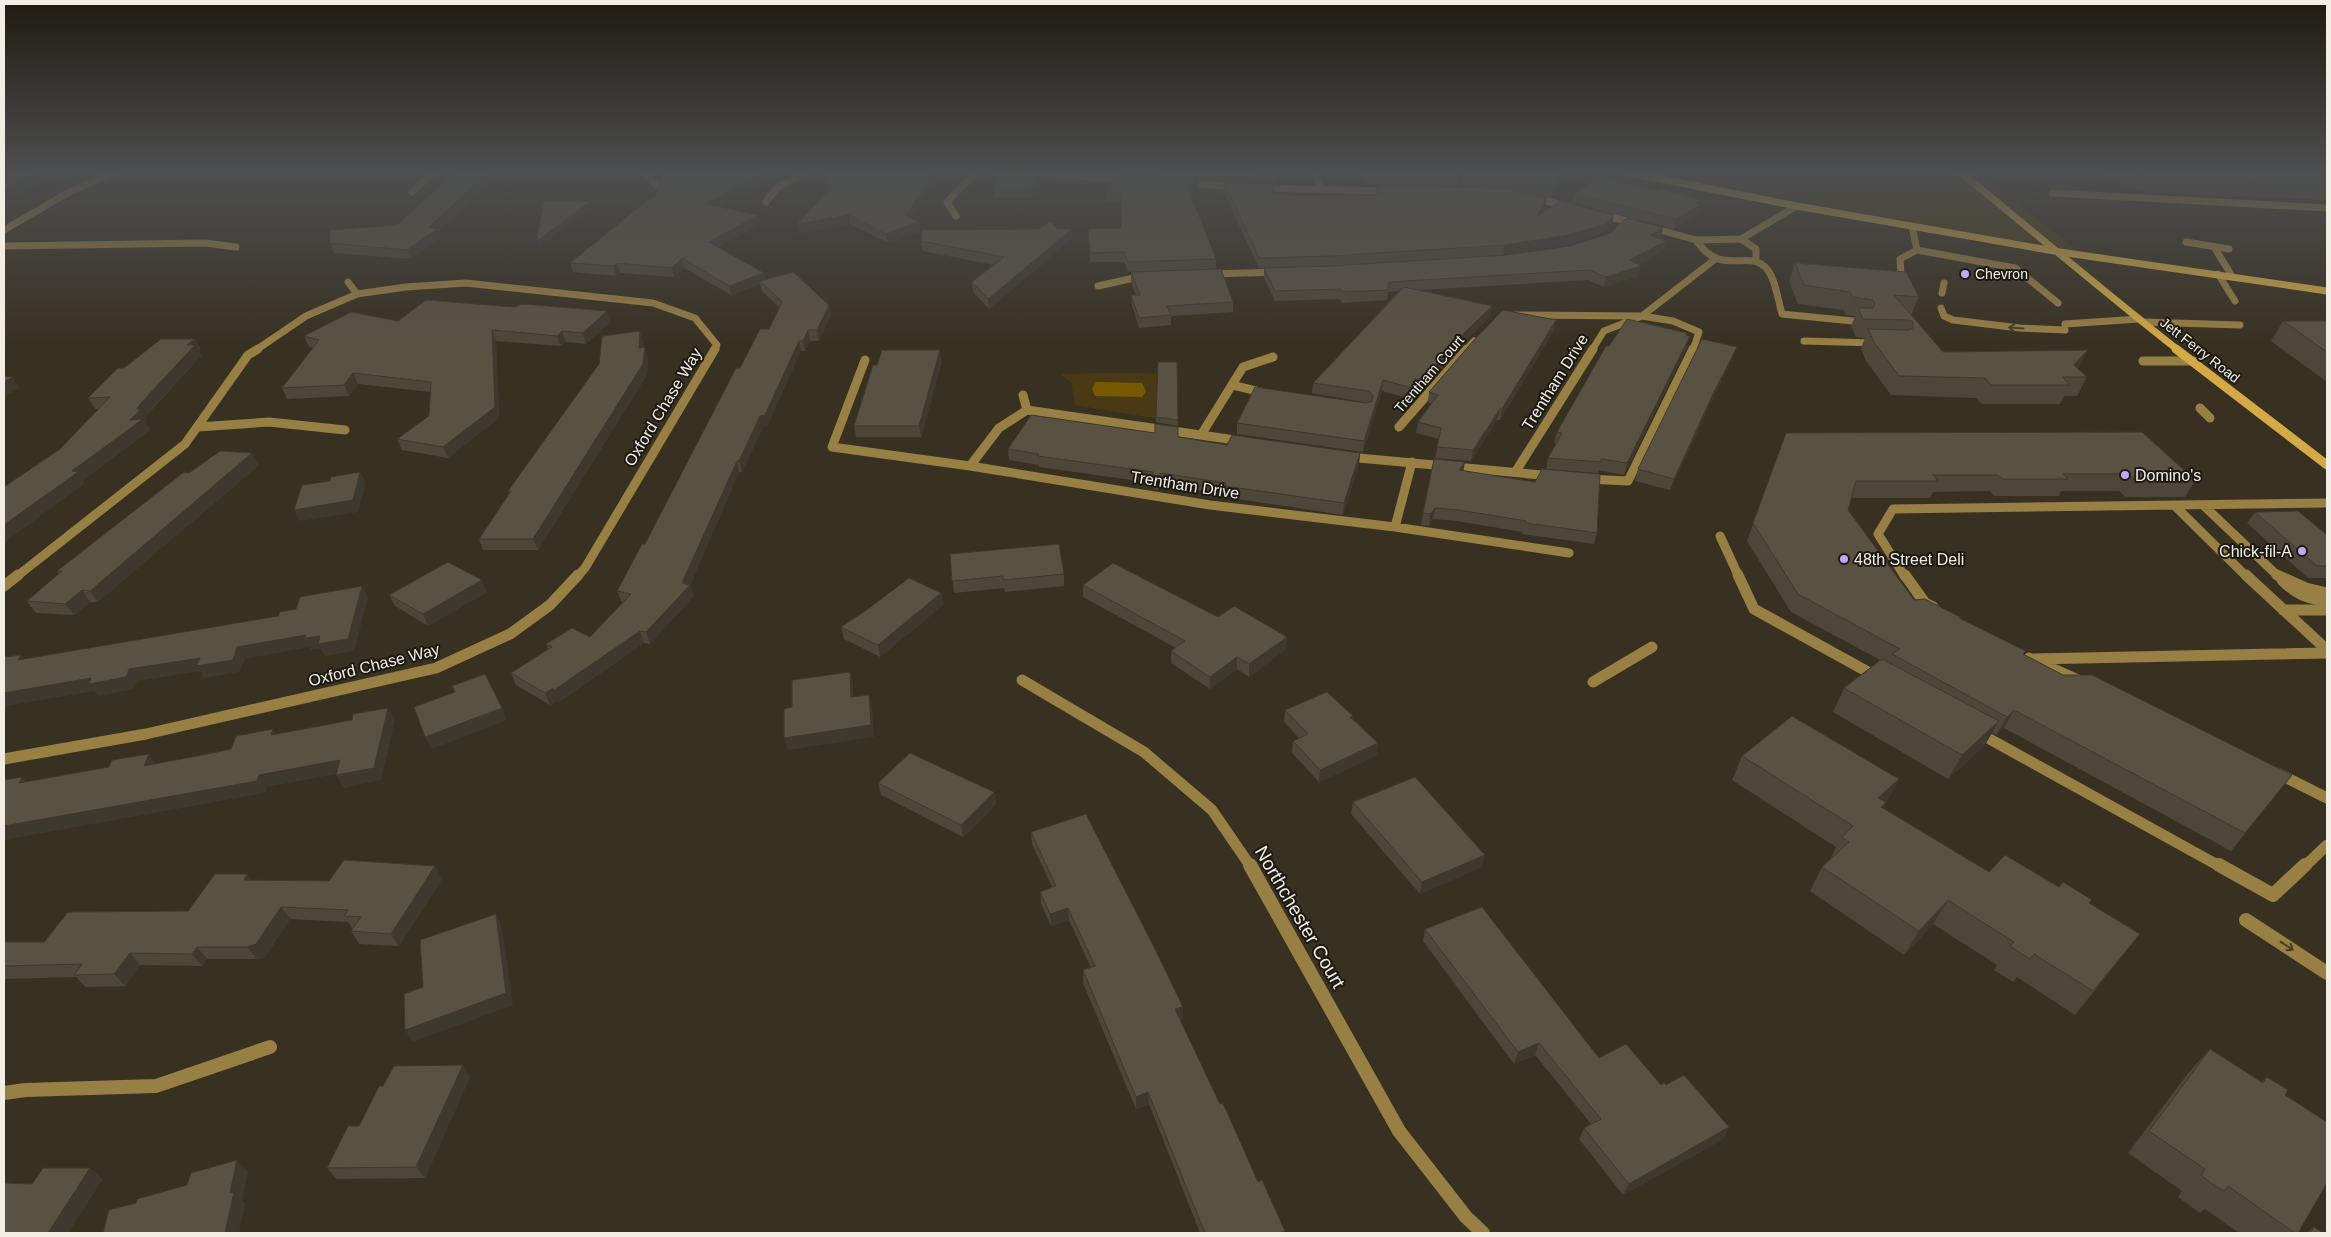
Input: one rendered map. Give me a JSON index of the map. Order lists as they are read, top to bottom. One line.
{"streets":{"street":["Jett Ferry Road","Trentham Court","Trentham Drive","Oxford Chase Way","Northchester Court"]},"places":["Chevron","Domino's","Chick-fil-A","48th Street Deli"]}
